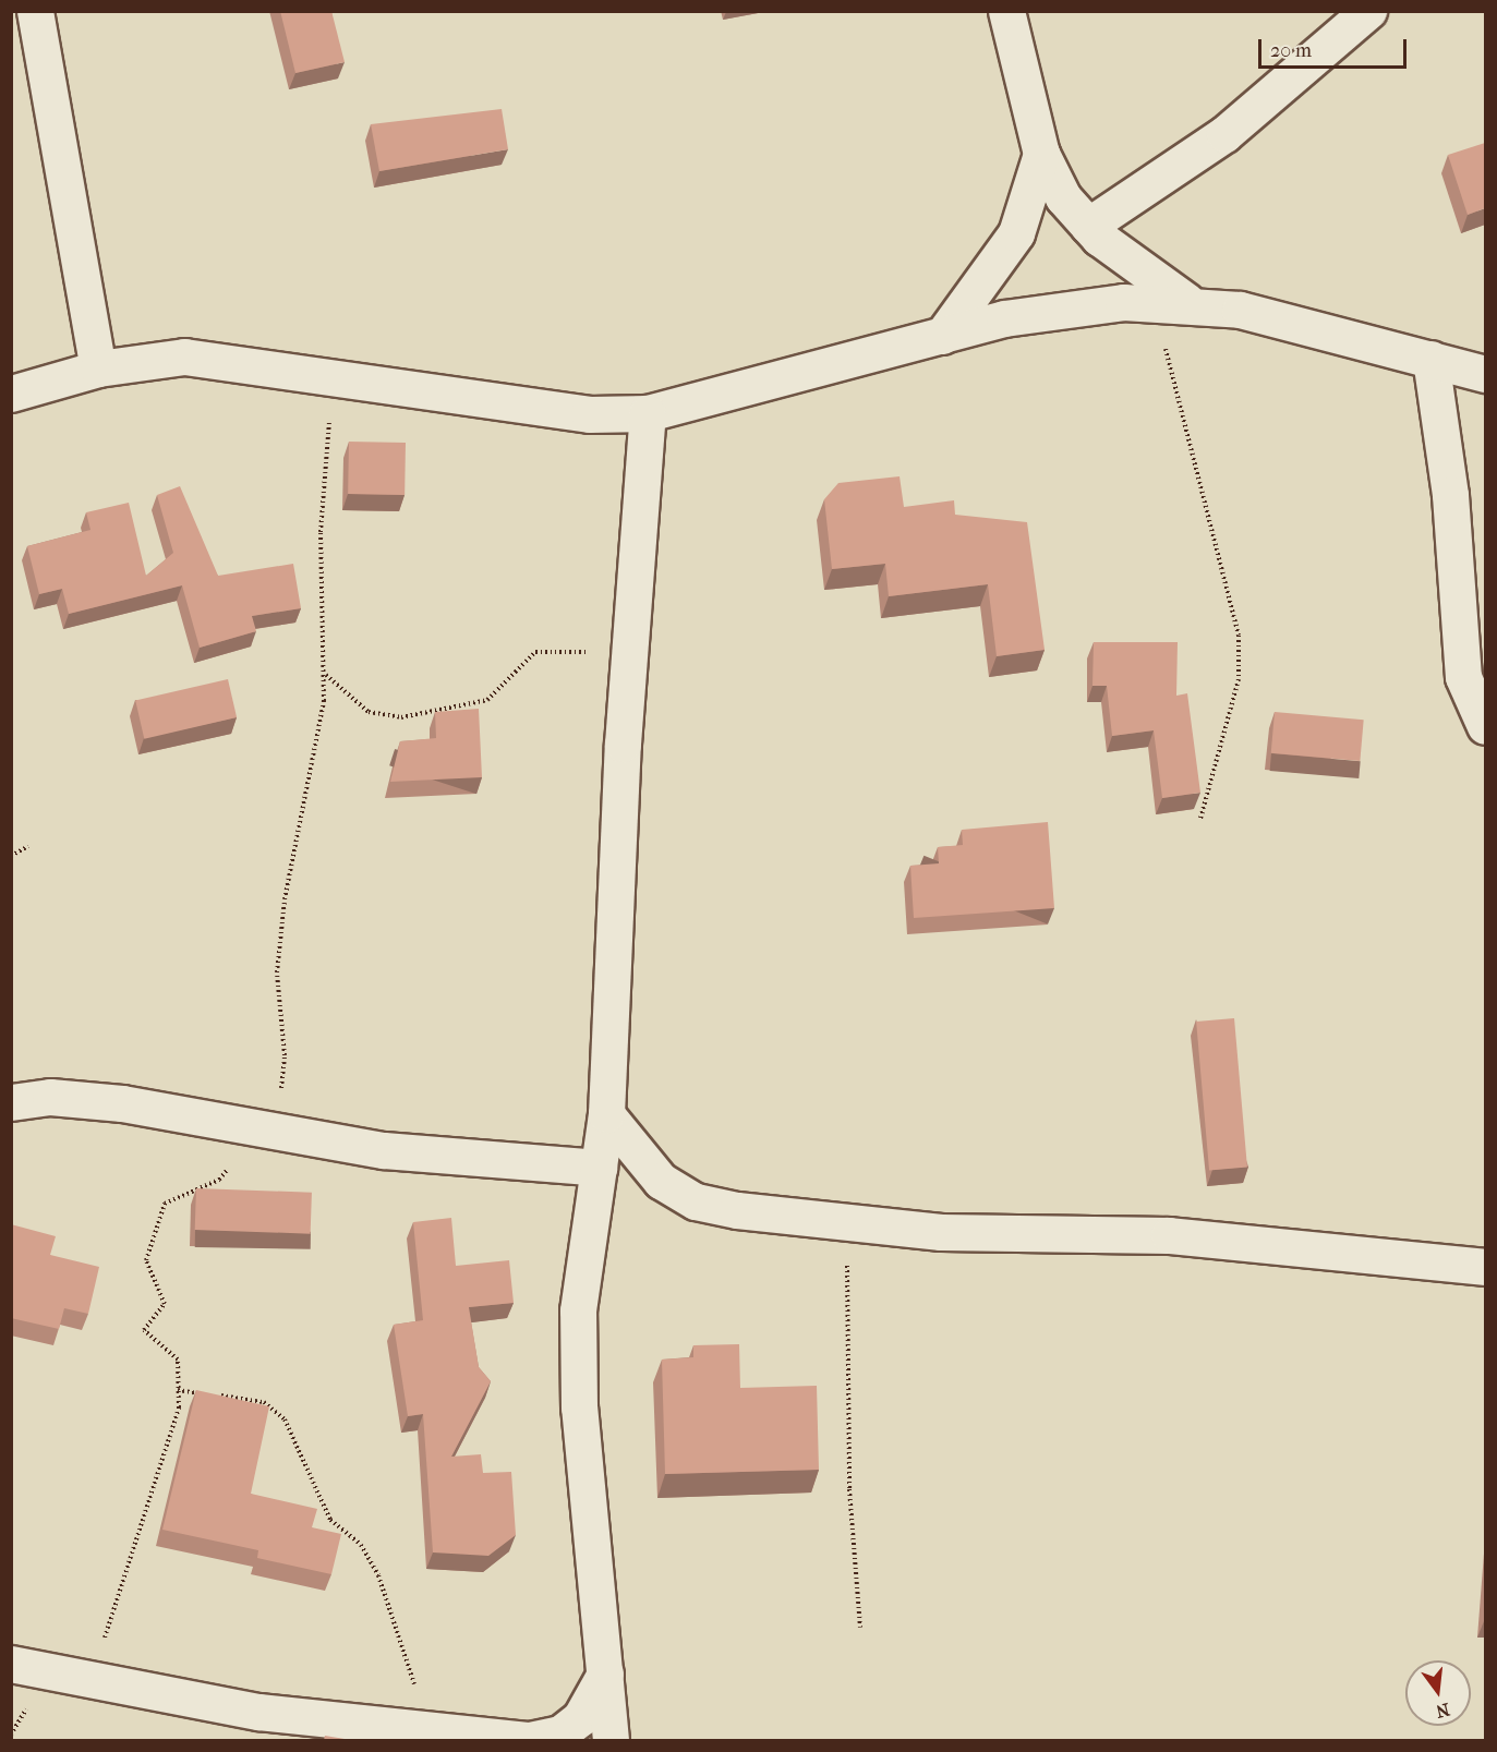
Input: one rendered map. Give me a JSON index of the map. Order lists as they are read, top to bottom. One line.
{"scale_bar":"20 m","north":"bottom"}
